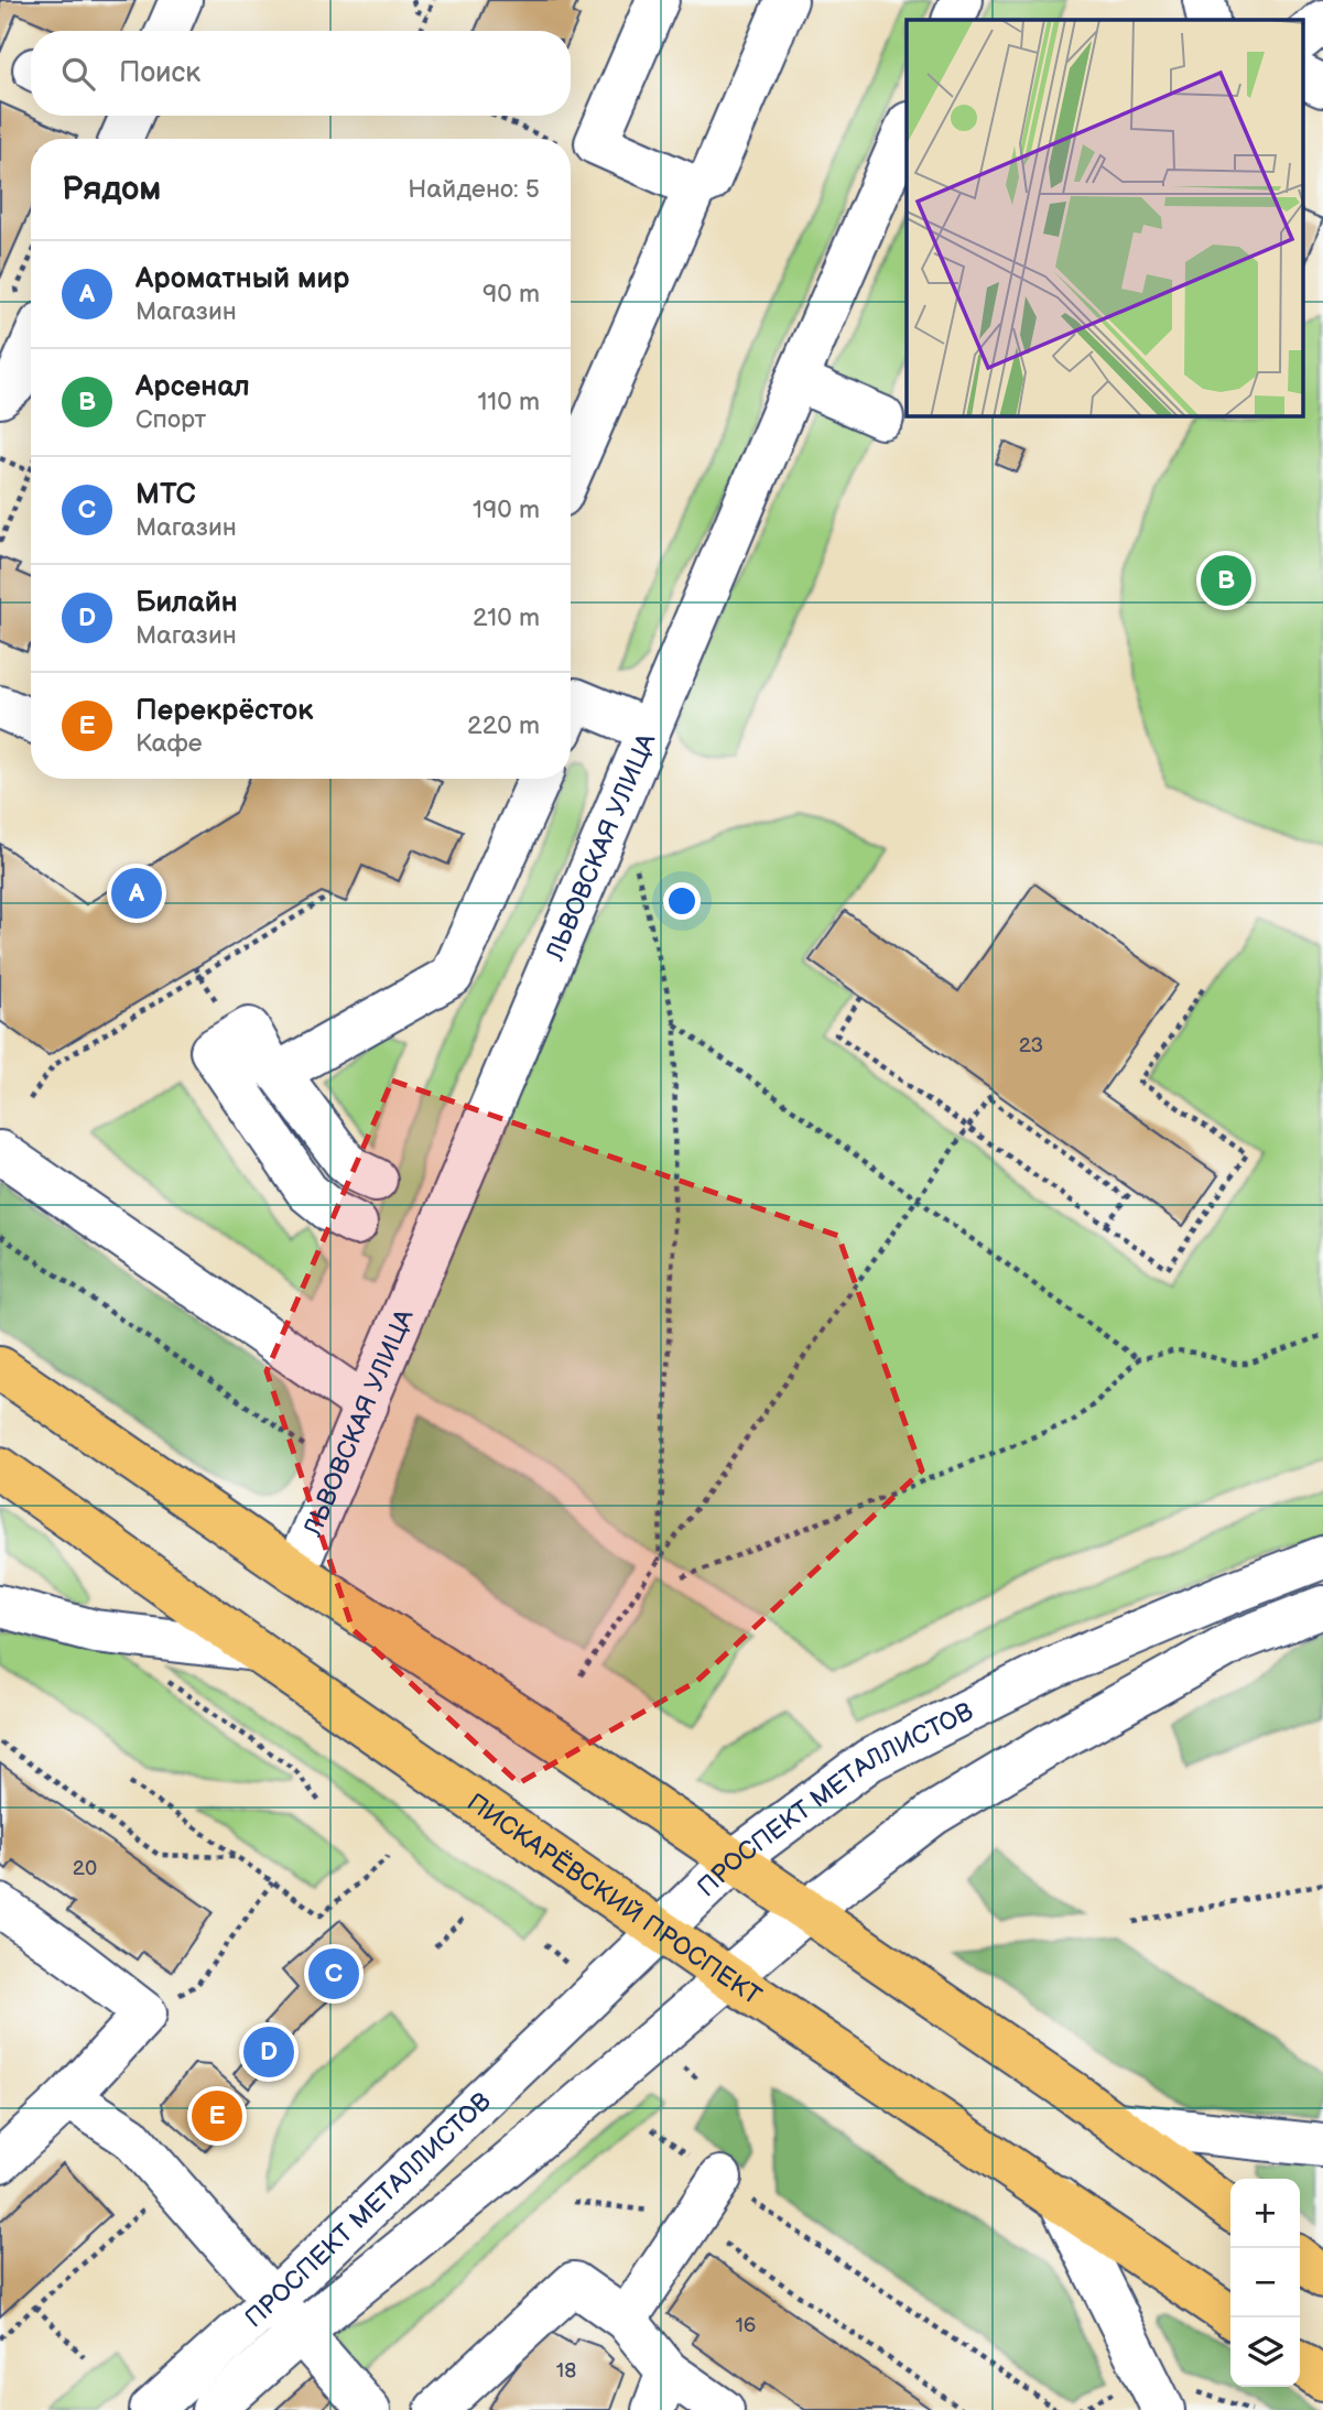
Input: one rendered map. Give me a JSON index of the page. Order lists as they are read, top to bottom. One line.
{"streets":{"main road":["ПИСКАРЁВСКИЙ ПРОСПЕКТ"],"street":["ЛЬВОВСКАЯ УЛИЦА","ПРОСПЕКТ МЕТАЛЛИСТОВ"]},"crossings":[["ПРОСПЕКТ МЕТАЛЛИСТОВ","ПИСКАРЁВСКИЙ ПРОСПЕКТ"]],"house_numbers":["23","20","16","18"],"page":{"search":"Поиск","heading":["Рядом","Найдено: 5"],"list":[{"mark":"A","name":"Ароматный мир","note":"Магазин","value":"90 m"},{"mark":"B","name":"Арсенал","note":"Спорт","value":"110 m"},{"mark":"C","name":"МТС","note":"Магазин","value":"190 m"},{"mark":"D","name":"Билайн","note":"Магазин","value":"210 m"},{"mark":"E","name":"Перекрёсток","note":"Кафе","value":"220 m"}],"pins":["B","A","C","D","E"],"map_buttons":["+","−"]}}
